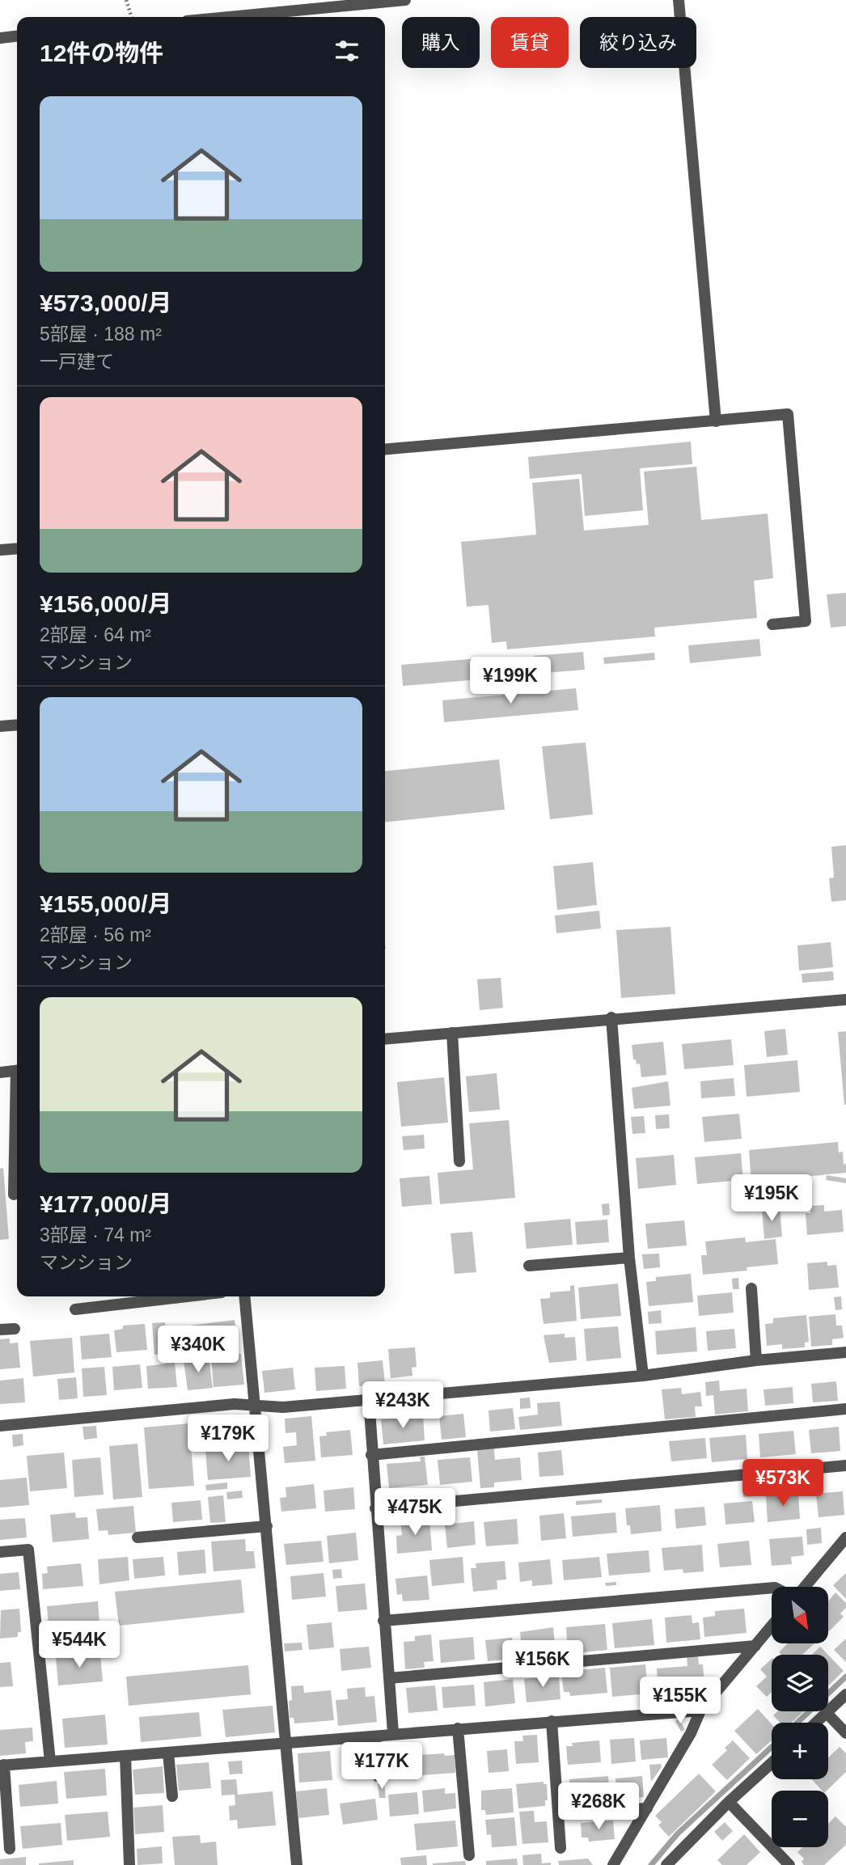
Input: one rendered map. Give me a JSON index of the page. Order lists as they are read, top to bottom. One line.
{"north":"bottom right","page":{"chip":["購入","賃貸","絞り込み"],"heading":"12件の物件","list":[{"name":"¥573,000/月","note":"5部屋 · 188 m² · 一戸建て"},{"name":"¥156,000/月","note":"2部屋 · 64 m² · マンション"},{"name":"¥155,000/月","note":"2部屋 · 56 m² · マンション"},{"name":"¥177,000/月","note":"3部屋 · 74 m² · マンション"}],"price":["¥199K","¥195K","¥340K","¥243K","¥179K","¥573K","¥475K","¥544K","¥156K","¥155K","¥177K","¥268K"],"map_buttons":["+","−"]}}
